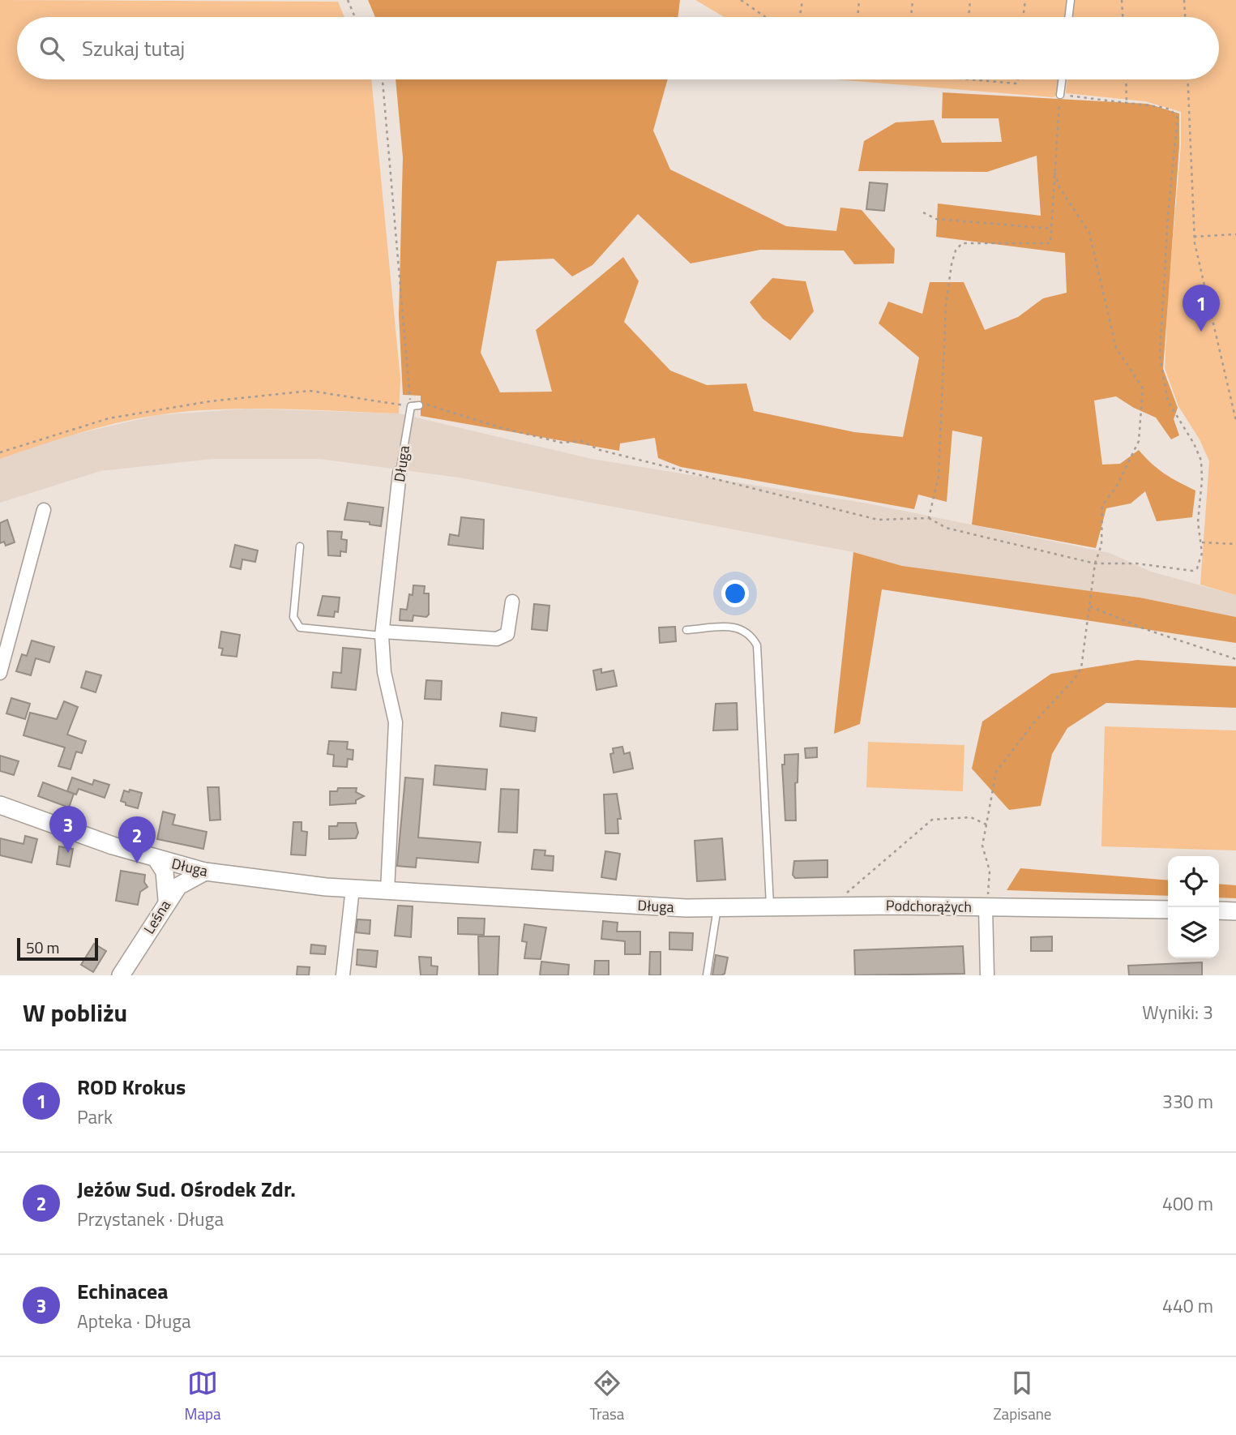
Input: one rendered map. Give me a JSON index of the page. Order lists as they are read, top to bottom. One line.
{"streets":{"street":["Długa","Podchorążych","Leśna"]},"crossings":[["Długa","Podchorążych"],["Długa","Leśna"]],"scale_bar":"50 m","page":{"search":"Szukaj tutaj","pins":["1","3","2"],"scale":"50 m","heading":["W pobliżu","Wyniki: 3"],"list":[{"mark":"1","name":"ROD Krokus","note":"Park","value":"330 m"},{"mark":"2","name":"Jeżów Sud. Ośrodek Zdr.","note":"Przystanek · Długa","value":"400 m"},{"mark":"3","name":"Echinacea","note":"Apteka · Długa","value":"440 m"}],"nav":["Mapa","Trasa","Zapisane"]}}
